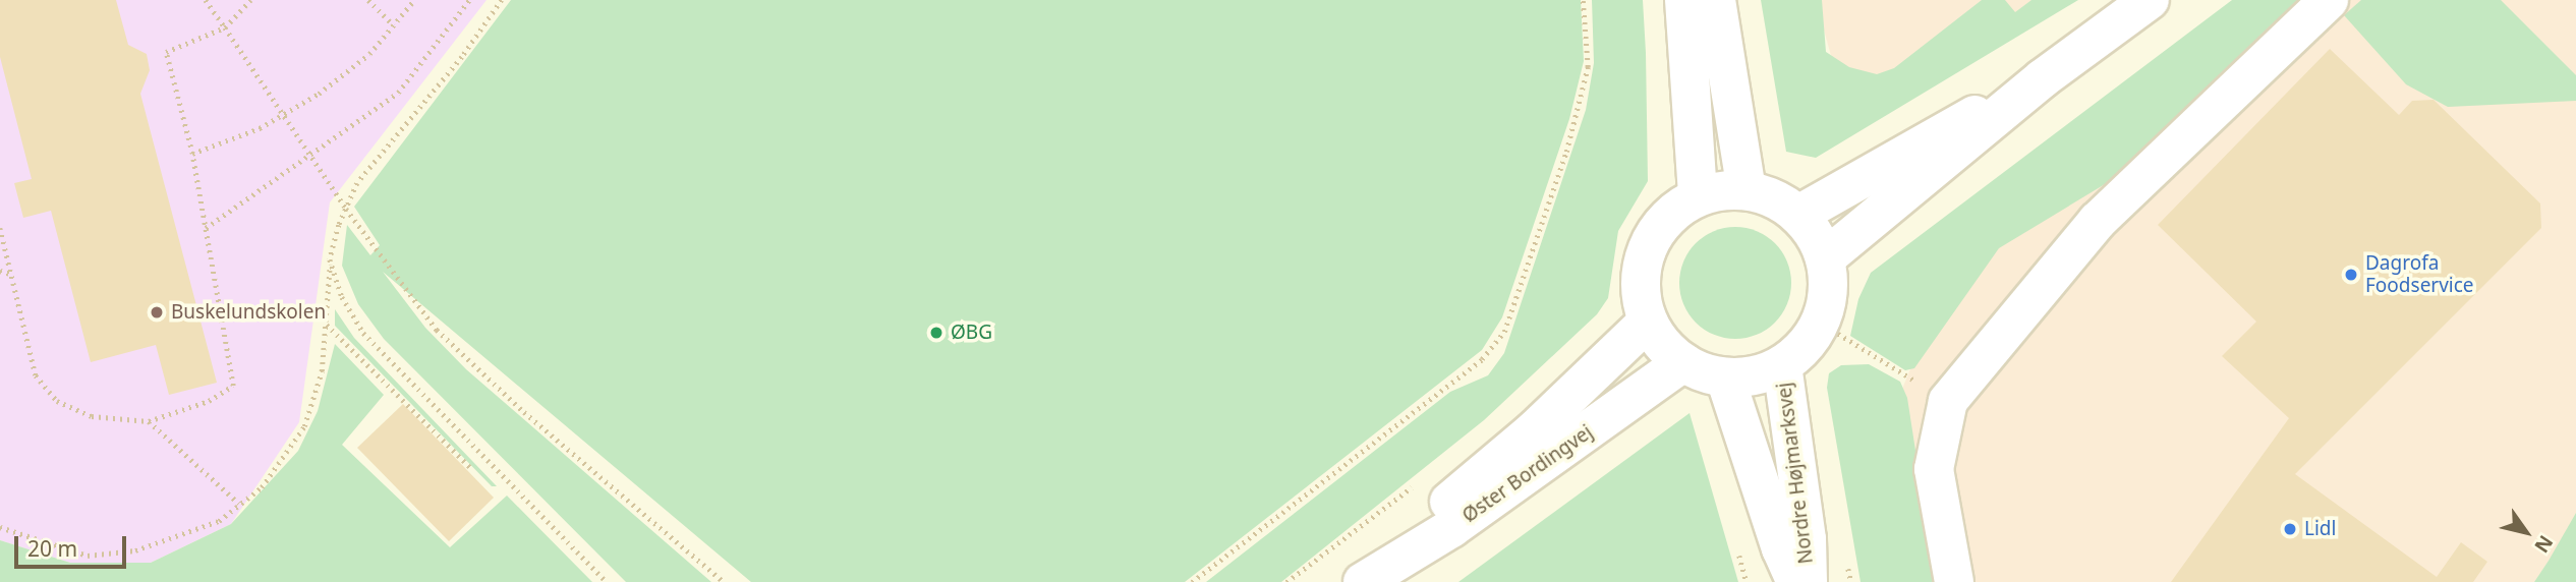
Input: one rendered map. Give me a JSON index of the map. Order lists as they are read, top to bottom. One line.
{"streets":{"street":["Nordre Højmarksvej","Øster Bordingvej"]},"crossings":[["Nordre Højmarksvej","Øster Bordingvej"]],"places":["Dagrofa Foodservice","Buskelundskolen","ØBG","Lidl"],"scale_bar":"20 m","north":"bottom right"}
